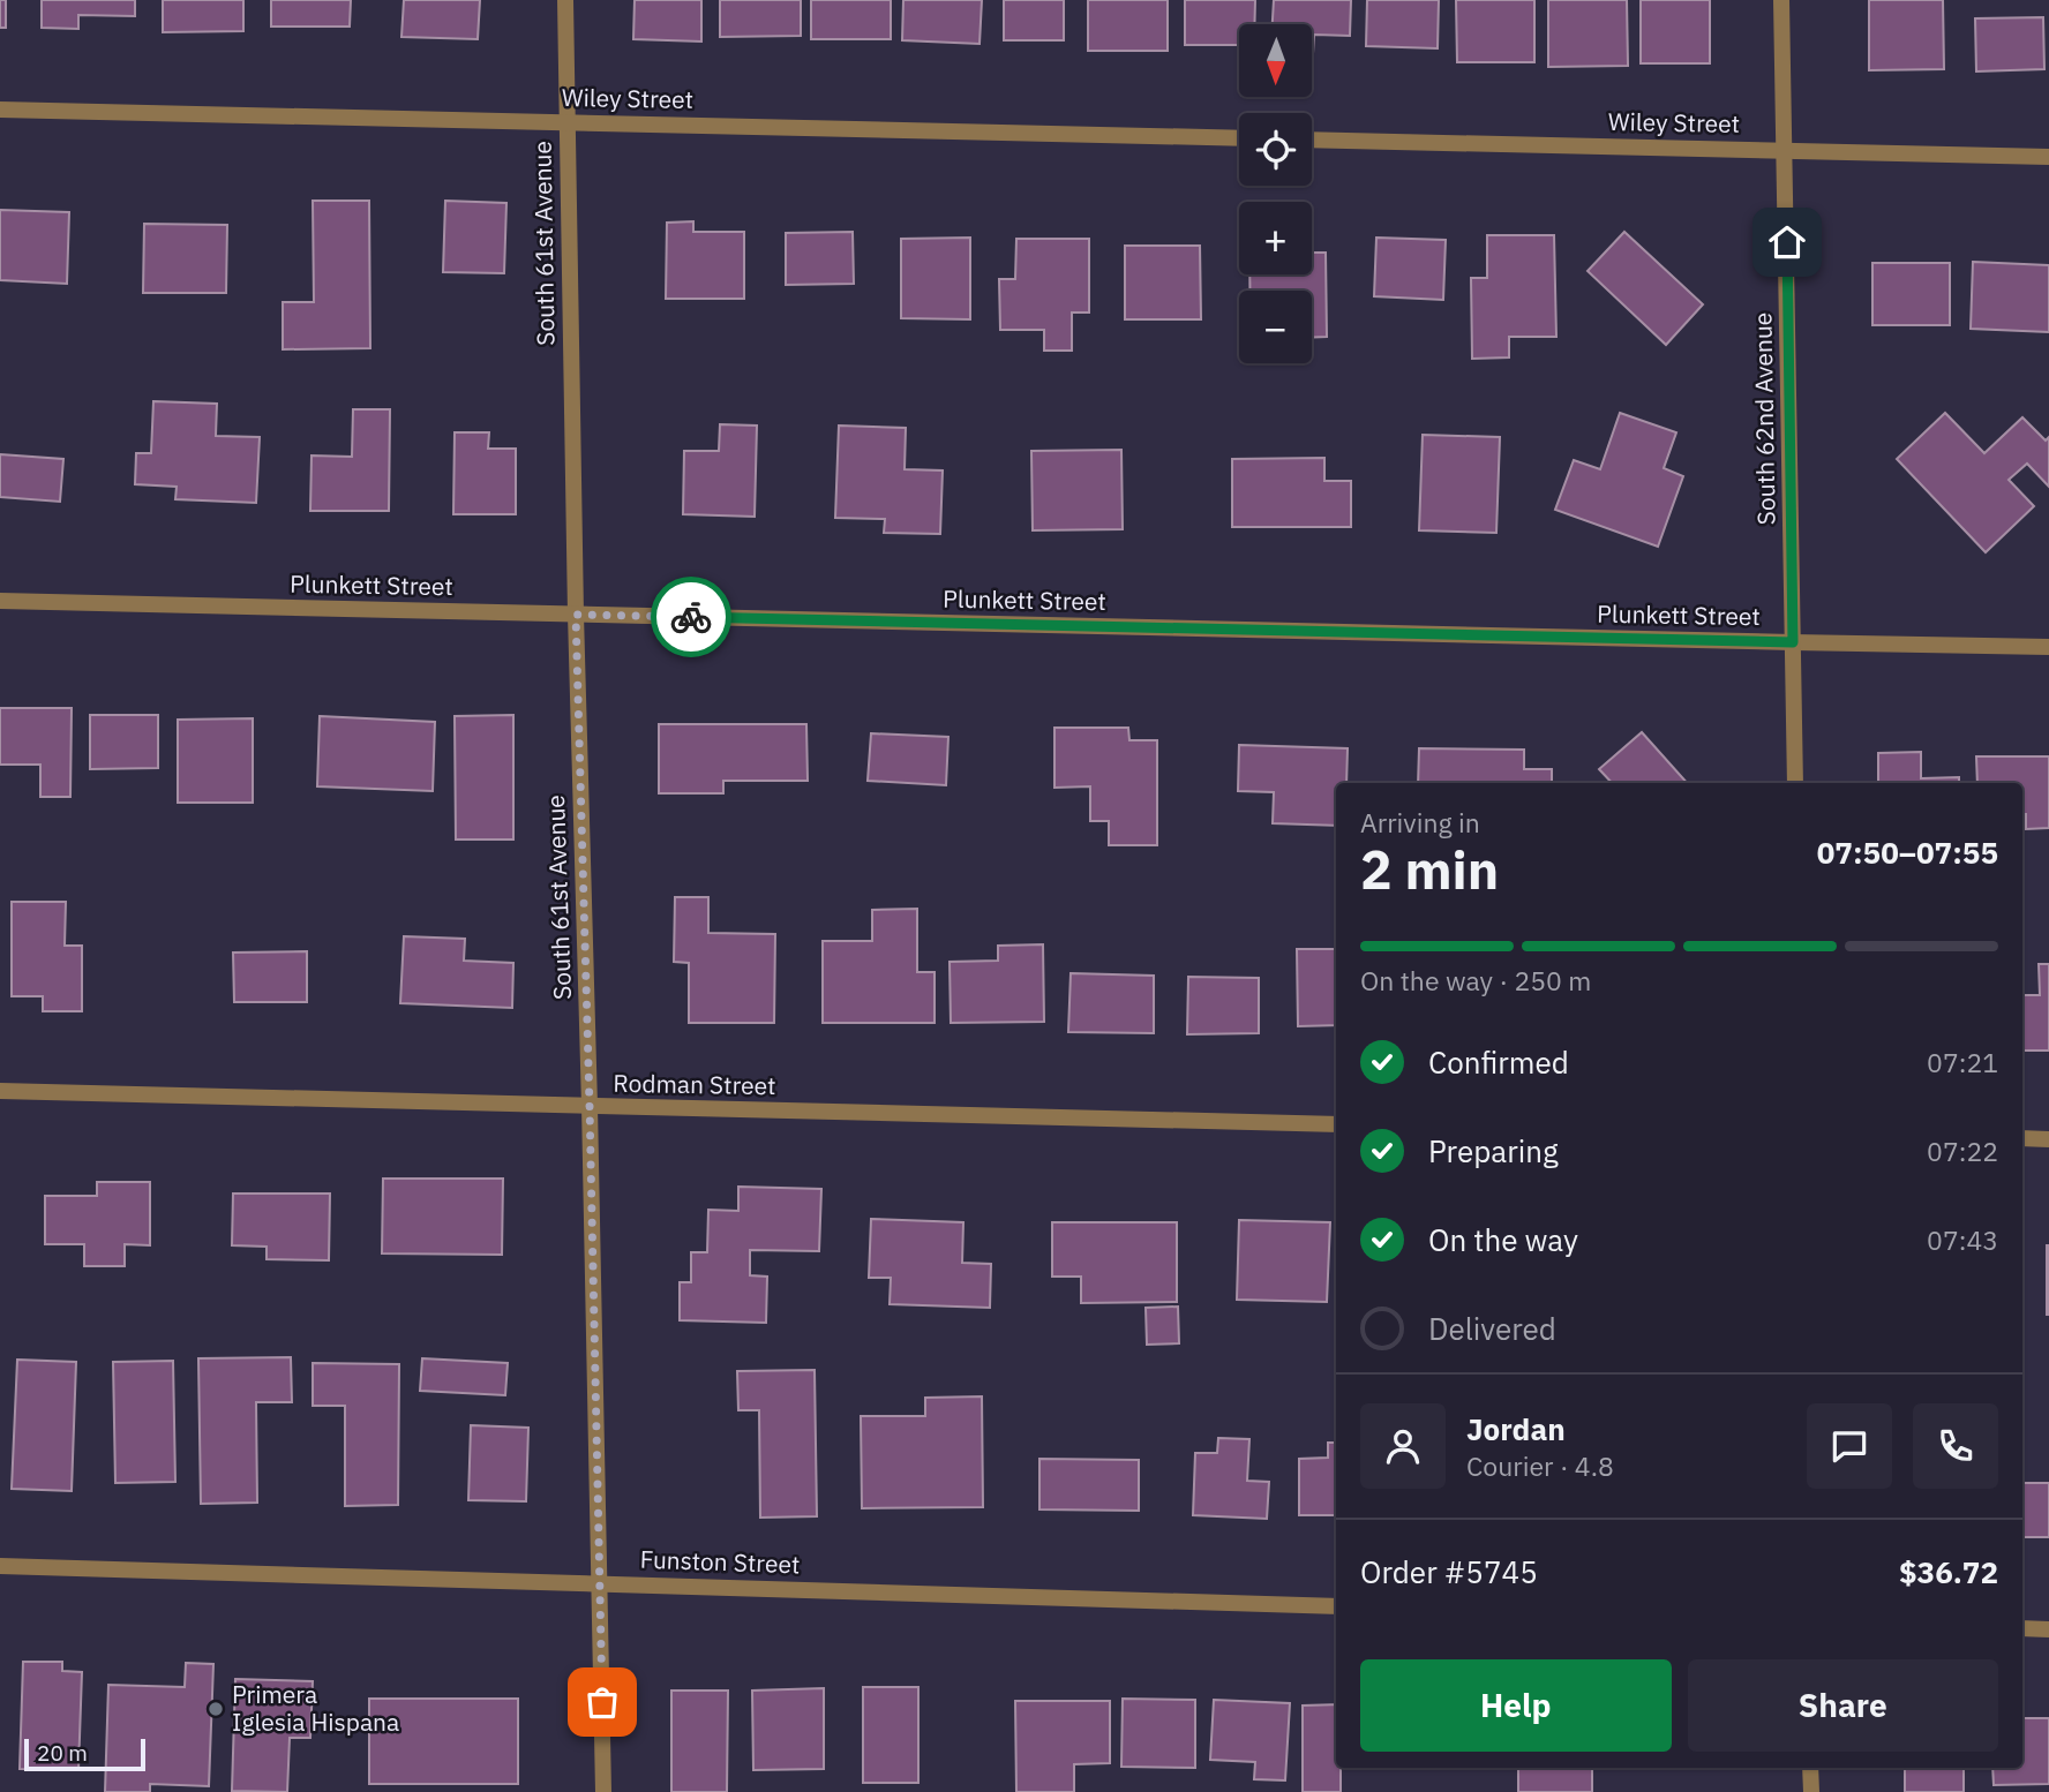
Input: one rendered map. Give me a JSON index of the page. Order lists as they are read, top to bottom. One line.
{"streets":{"street":["Wiley Street","South 61st Avenue","South 62nd Avenue","Plunkett Street","Rodman Street","Funston Street"]},"crossings":[["Wiley Street","South 61st Avenue"],["Wiley Street","South 62nd Avenue"],["South 61st Avenue","Plunkett Street"],["South 61st Avenue","Rodman Street"],["South 61st Avenue","Funston Street"],["South 62nd Avenue","Plunkett Street"]],"places":["Primera Iglesia Hispana"],"scale_bar":"20 m","north":"bottom","page":{"map_buttons":["+","−"],"heading":["2 min","Arriving in","07:50–07:55"],"panel":["Jordan","Courier · 4.8","Order #5745","$36.72"],"bar":"On the way · 250 m","list":[["Confirmed","07:21"],["Preparing","07:22"],["On the way","07:43"],"Delivered"],"buttons":["Help","Share"],"scale":"20 m"}}
